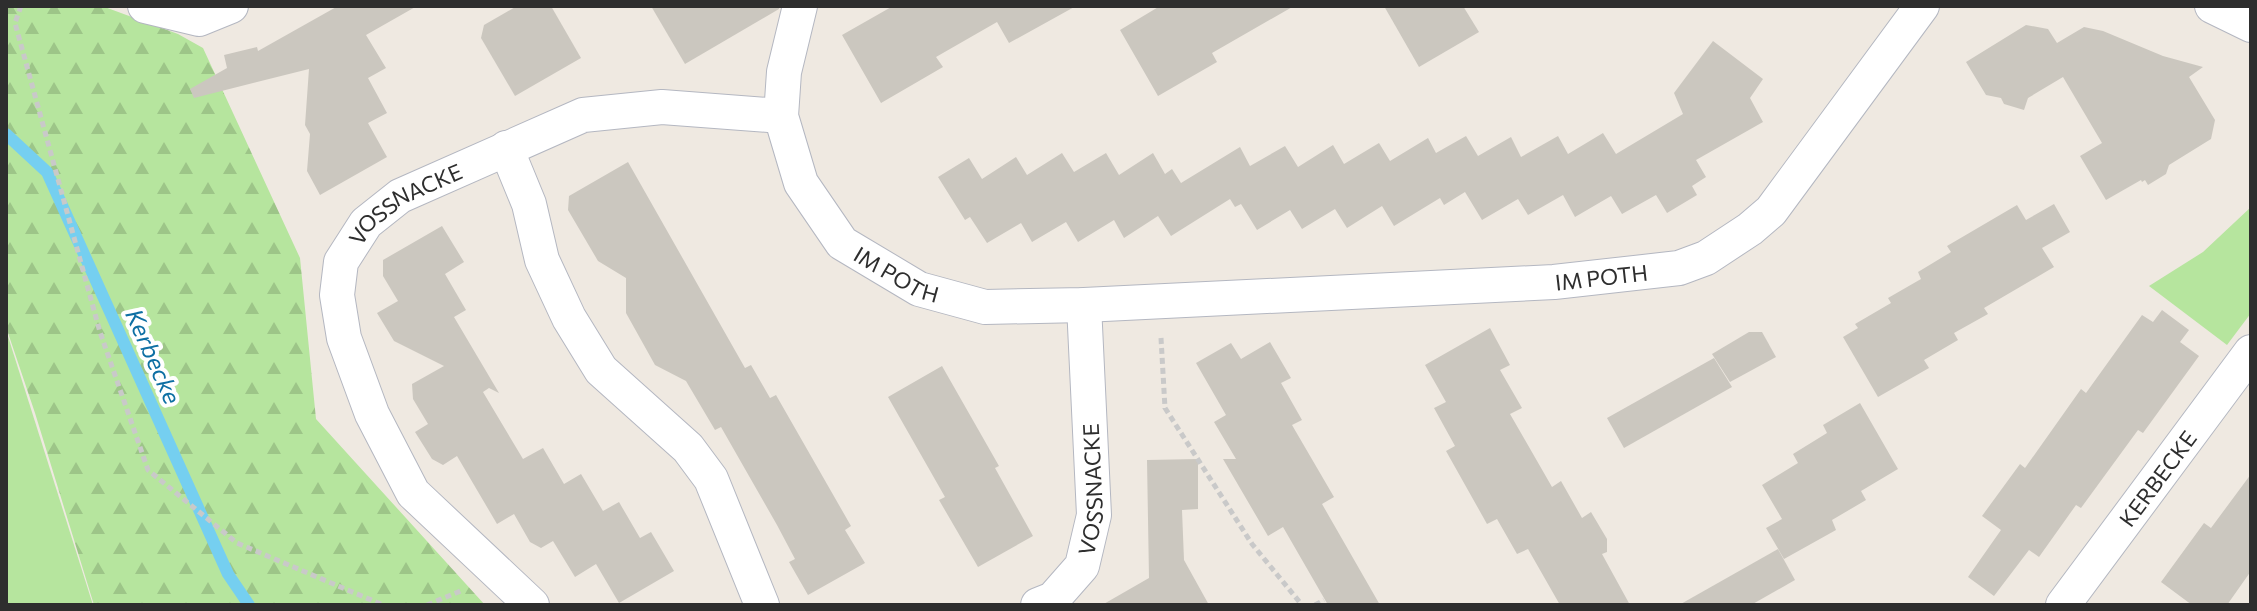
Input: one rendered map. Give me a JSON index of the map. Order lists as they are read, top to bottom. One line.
{"streets":{"street":["VOSSNACKE","IM POTH","KERBECKE"]},"crossings":[["VOSSNACKE","IM POTH"]],"water":["Kerbecke"]}
